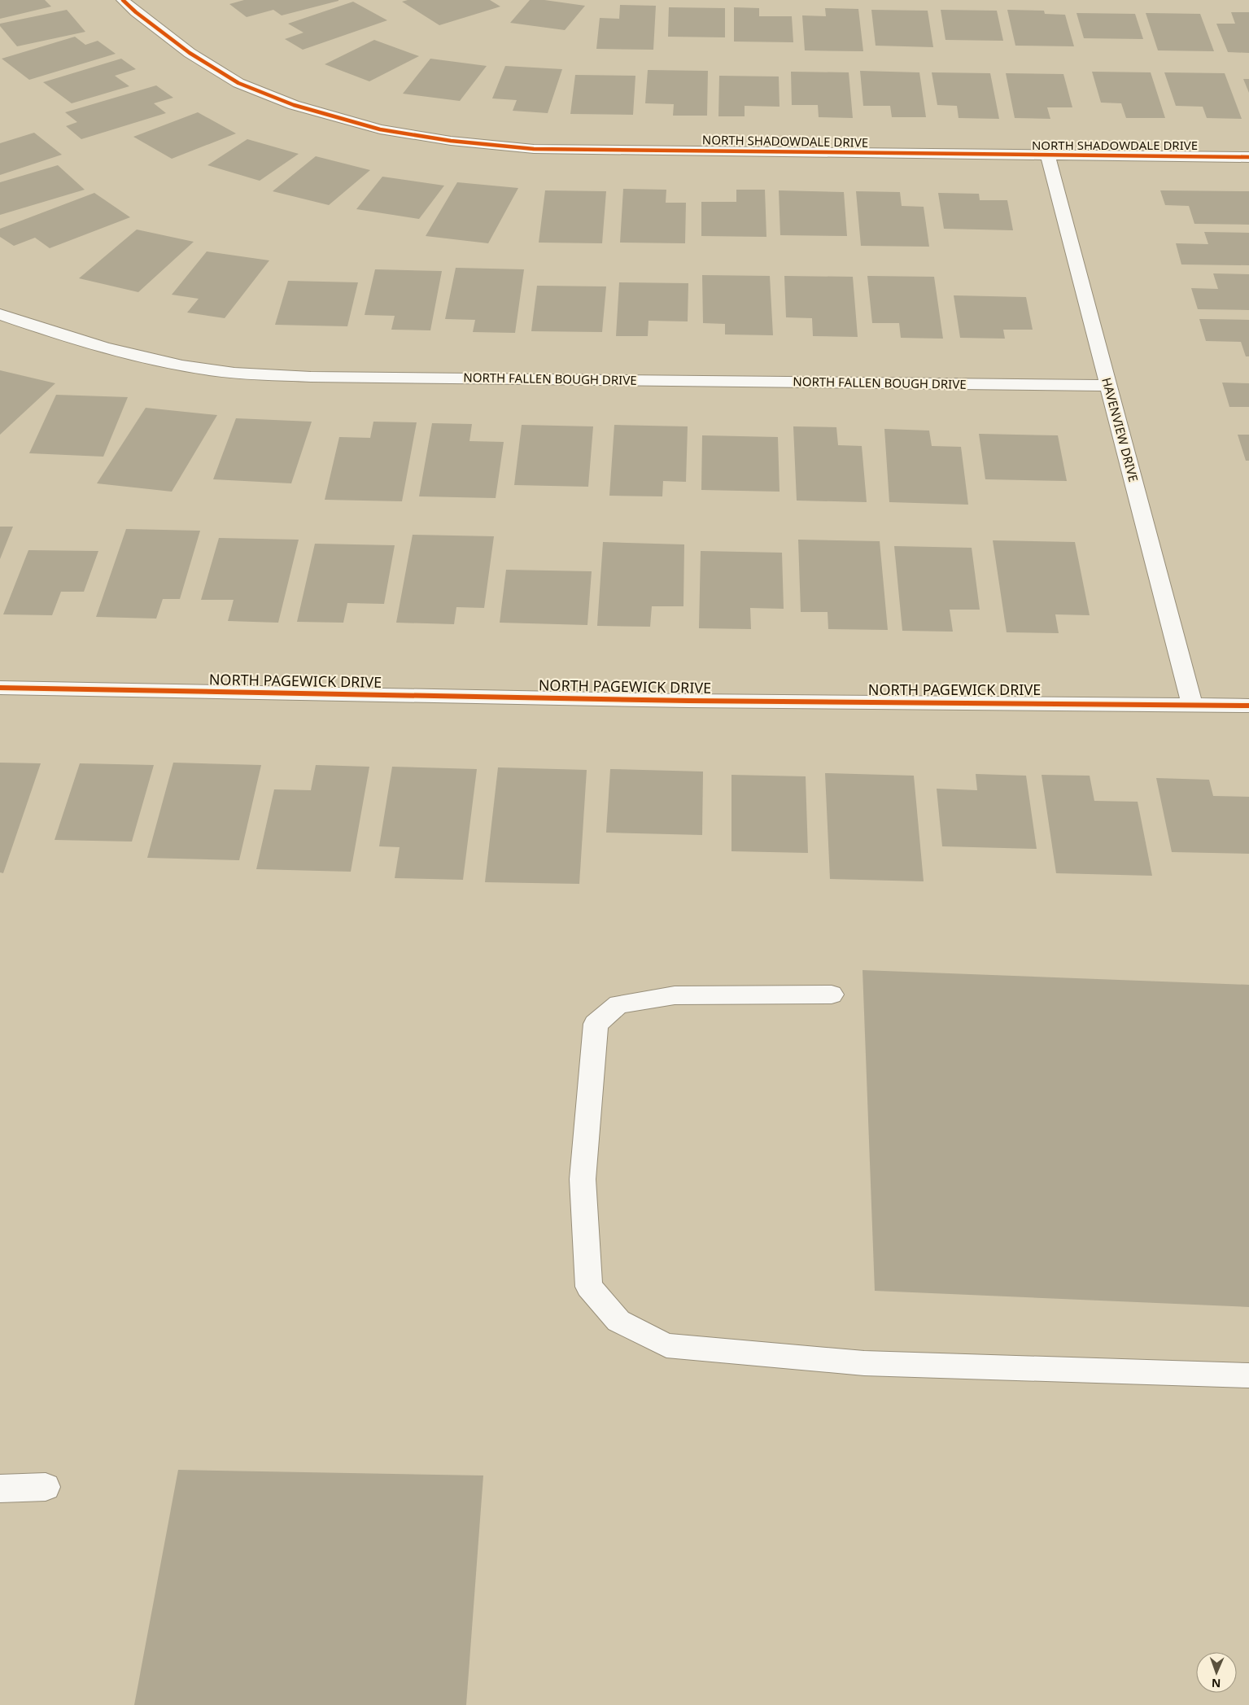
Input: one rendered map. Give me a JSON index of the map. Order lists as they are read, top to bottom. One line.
{"streets":{"street":["NORTH SHADOWDALE DRIVE","NORTH FALLEN BOUGH DRIVE","HAVENVIEW DRIVE","NORTH PAGEWICK DRIVE"]},"crossings":[["NORTH SHADOWDALE DRIVE","HAVENVIEW DRIVE"],["NORTH FALLEN BOUGH DRIVE","HAVENVIEW DRIVE"],["HAVENVIEW DRIVE","NORTH PAGEWICK DRIVE"]],"north":"bottom"}
